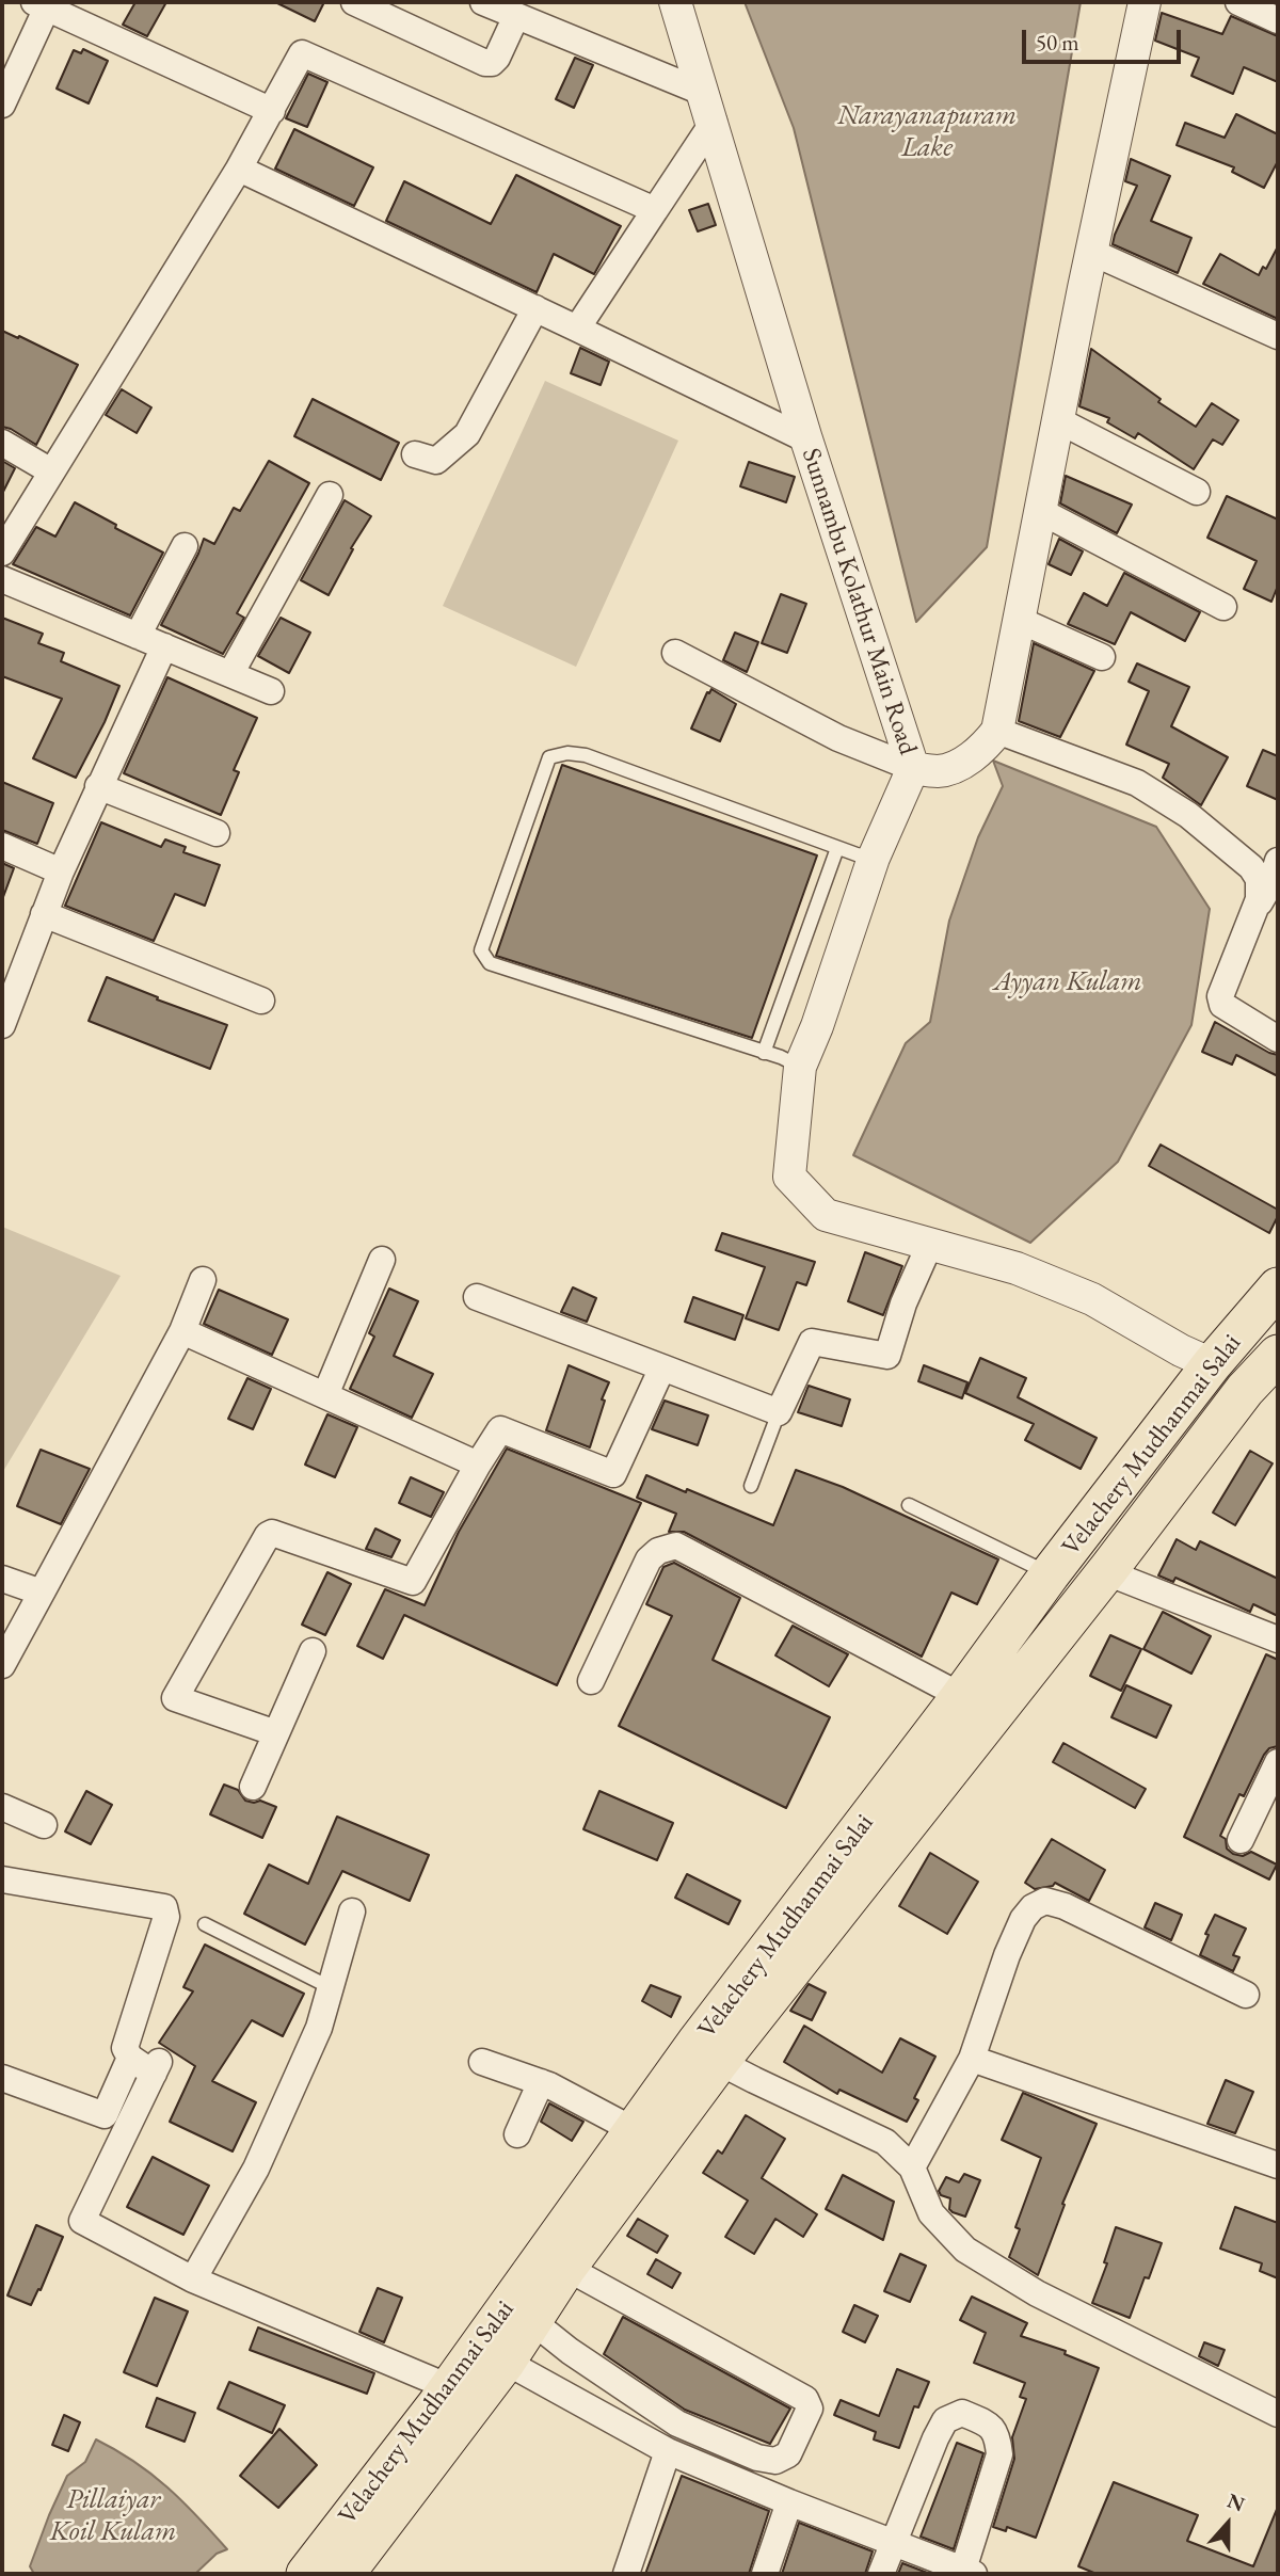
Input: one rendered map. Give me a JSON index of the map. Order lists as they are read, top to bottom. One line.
{"streets":{"main road":["Velachery Mudhanmai Salai"],"street":["Sunnambu Kolathur Main Road"]},"crossings":[["Sunnambu Kolathur Main Road","Velachery Mudhanmai Salai"]],"water":["Narayanapuram Lake","Ayyan Kulam","Pillaiyar Koil Kulam"],"scale_bar":"50 m","north":"top"}
